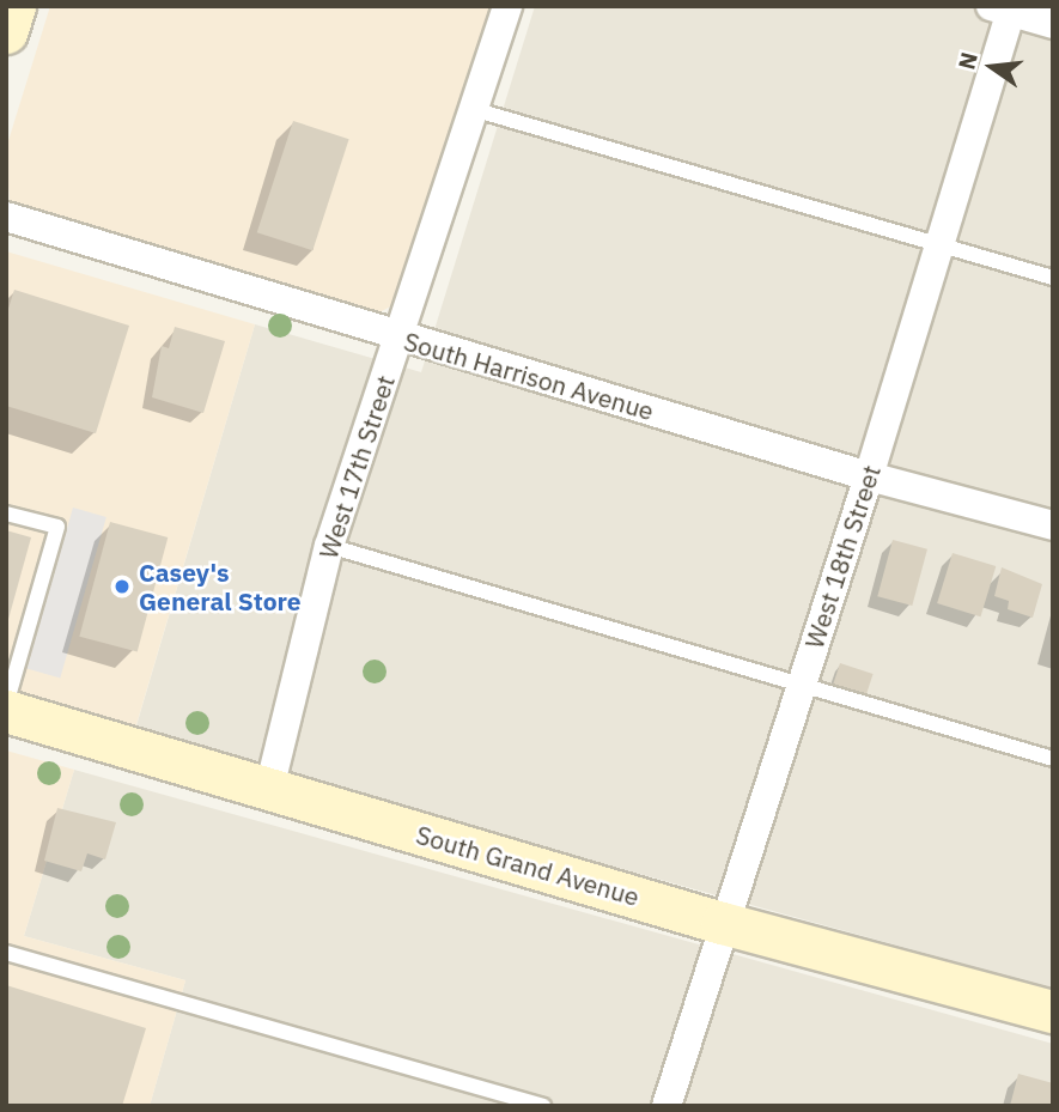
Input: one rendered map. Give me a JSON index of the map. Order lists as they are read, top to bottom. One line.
{"streets":{"street":["South Harrison Avenue","West 17th Street","West 18th Street","South Grand Avenue"]},"crossings":[["South Harrison Avenue","West 17th Street"],["South Harrison Avenue","West 18th Street"],["West 17th Street","South Grand Avenue"],["West 18th Street","South Grand Avenue"]],"places":["Casey's General Store"],"north":"left"}
